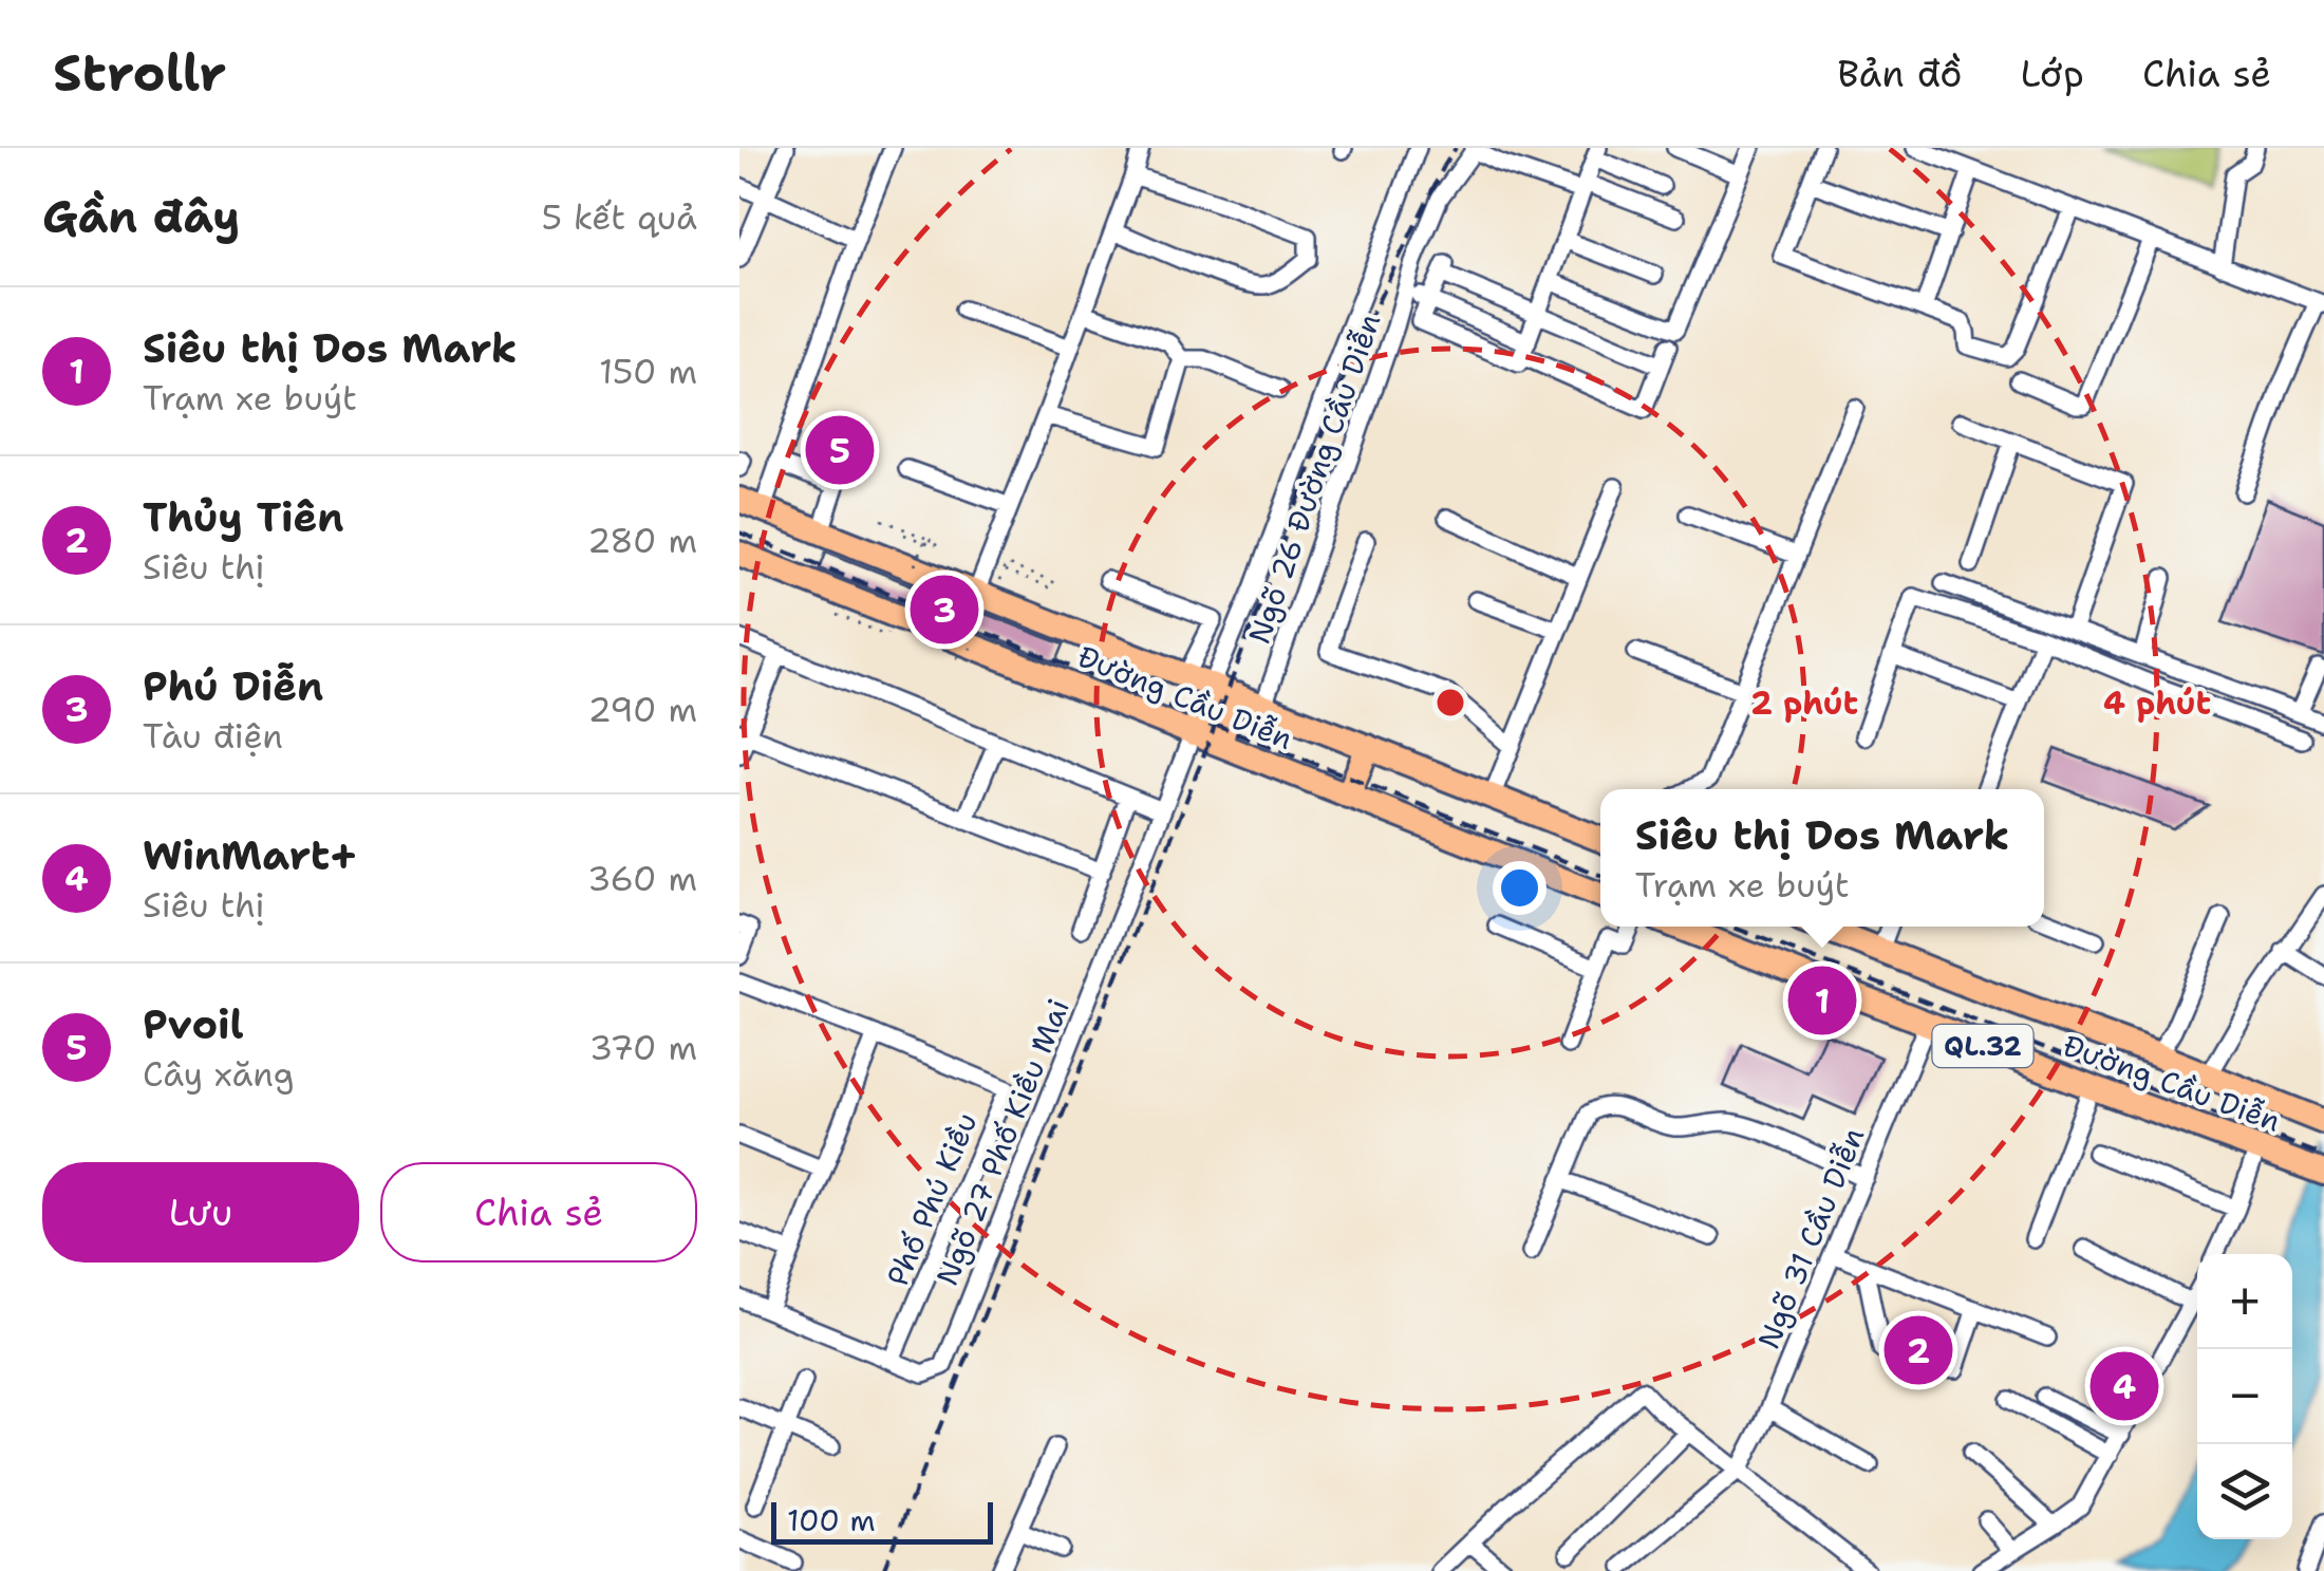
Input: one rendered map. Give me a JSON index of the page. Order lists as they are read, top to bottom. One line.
{"streets":{"highway":["Đường Cầu Diễn","QL.32"],"street":["Ngõ 26 Đường Cầu Diễn","Ngõ 27 Phố Kiều Mai","Phố Phú Kiều","Ngõ 31 Cầu Diễn"]},"crossings":[["Ngõ 26 Đường Cầu Diễn","Đường Cầu Diễn"],["Đường Cầu Diễn","Ngõ 27 Phố Kiều Mai"],["Đường Cầu Diễn","Ngõ 31 Cầu Diễn"],["Ngõ 27 Phố Kiều Mai","Phố Phú Kiều"]],"scale_bar":"100 m","page":{"header":"Strollr","nav":["Bản đồ","Lớp","Chia sẻ"],"heading":["Gần đây","5 kết quả"],"list":[{"mark":"1","name":"Siêu thị Dos Mark","note":"Trạm xe buýt","value":"150 m"},{"mark":"2","name":"Thủy Tiên","note":"Siêu thị","value":"280 m"},{"mark":"3","name":"Phú Diễn","note":"Tàu điện","value":"290 m"},{"mark":"4","name":"WinMart+","note":"Siêu thị","value":"360 m"},{"mark":"5","name":"Pvoil","note":"Cây xăng","value":"370 m"}],"pins":["5","3","1","2","4"],"popup":["Siêu thị Dos Mark","Trạm xe buýt"],"buttons":["Lưu","Chia sẻ"],"map_buttons":["+","−"],"scale":"100 m"},"rings":["2 phút","4 phút"]}
